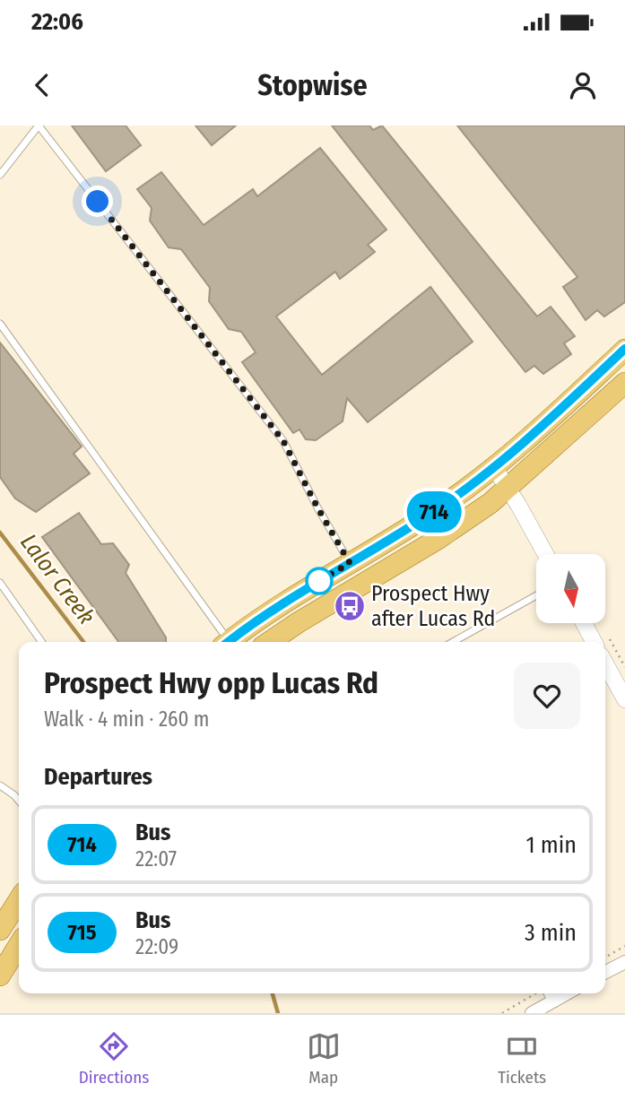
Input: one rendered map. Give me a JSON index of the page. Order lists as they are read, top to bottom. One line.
{"water":["Lalor Creek"],"places":{"bus stop":["Prospect Hwy after Lucas Rd"]},"lines":["bus line 714"],"north":"bottom","page":{"status":"22:06","header":"Stopwise","on_map":"714","heading":[["Prospect Hwy opp Lucas Rd","Walk · 4 min · 260 m"],"Departures"],"list":[{"mark":"714","name":"Bus","note":"22:07","value":"1 min"},{"mark":"715","name":"Bus","note":"22:09","value":"3 min"}],"tabs":["Directions","Map","Tickets"]}}
